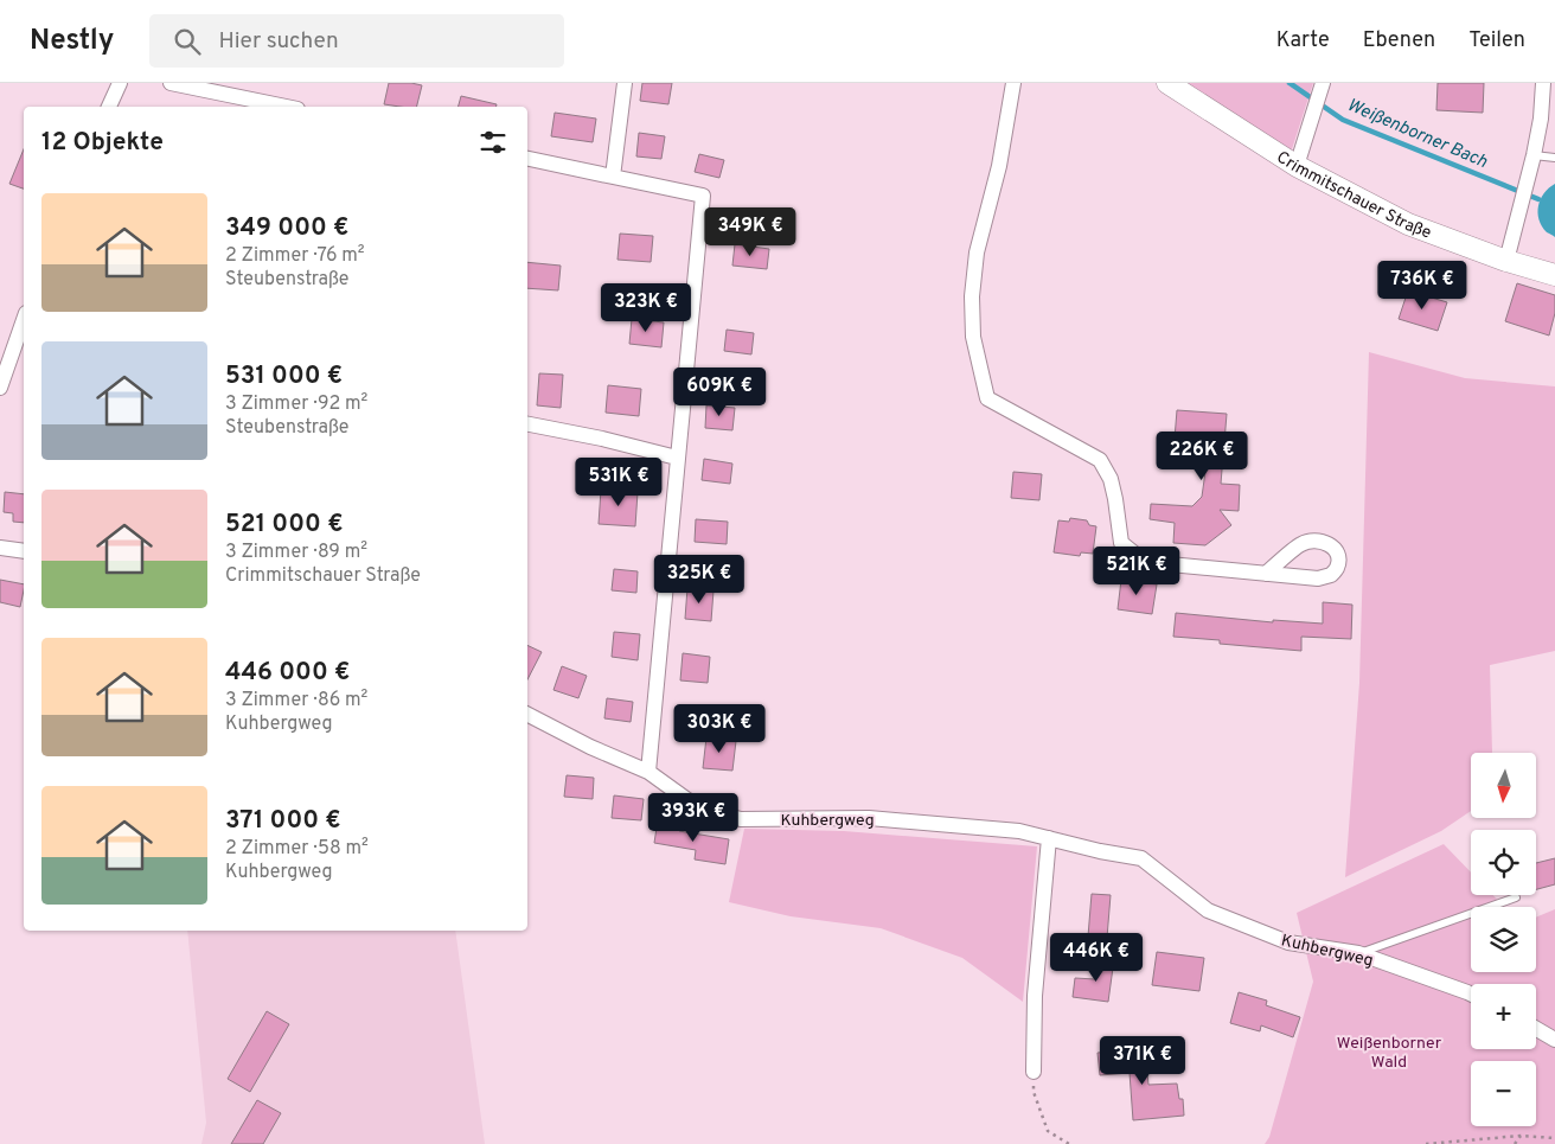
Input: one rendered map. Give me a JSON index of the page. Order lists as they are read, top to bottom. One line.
{"streets":{"main road":["Crimmitschauer Straße"],"street":["Kuhbergweg"]},"water":["Weißenborner Bach"],"parks":["Weißenborner Wald"],"north":"bottom","page":{"header":"Nestly","search":"Hier suchen","nav":["Karte","Ebenen","Teilen"],"heading":"12 Objekte","list":[{"name":"349 000 €","note":"2 Zimmer · 76 m² · Steubenstraße"},{"name":"531 000 €","note":"3 Zimmer · 92 m² · Steubenstraße"},{"name":"521 000 €","note":"3 Zimmer · 89 m² · Crimmitschauer Straße"},{"name":"446 000 €","note":"3 Zimmer · 86 m² · Kuhbergweg"},{"name":"371 000 €","note":"2 Zimmer · 58 m² · Kuhbergweg"}],"price":["349K €","736K €","323K €","609K €","226K €","531K €","521K €","325K €","303K €","393K €","446K €","371K €"],"map_buttons":["+","−"]}}
